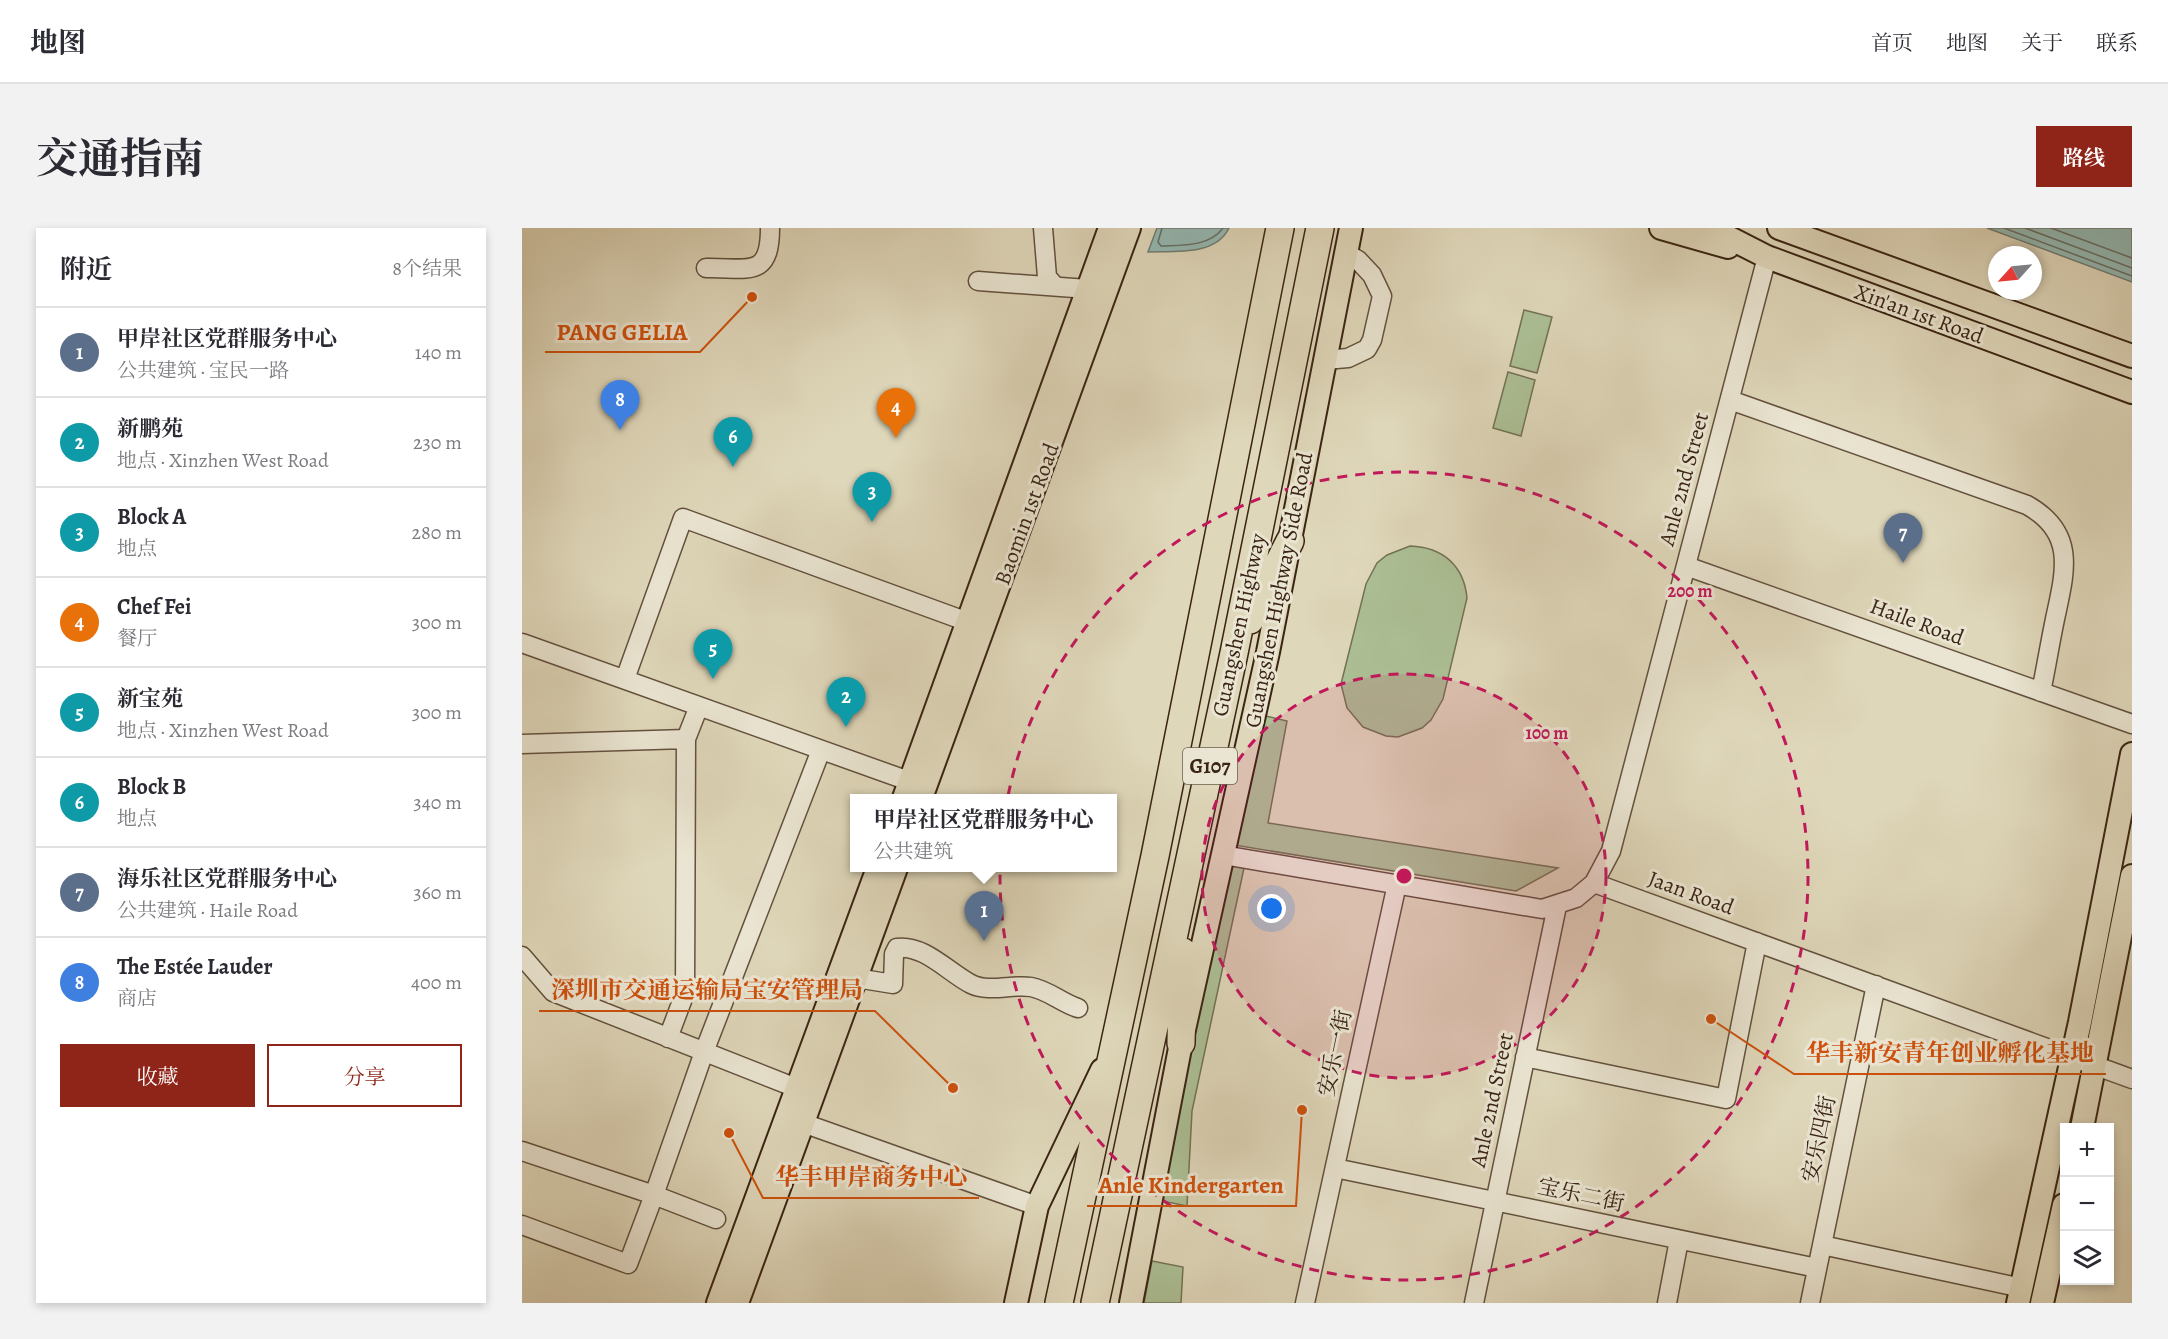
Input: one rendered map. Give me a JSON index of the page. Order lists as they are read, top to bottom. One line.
{"streets":{"highway":["Guangshen Highway","G107"],"main road":["Xin'an 1st Road","Baomin 1st Road","Guangshen Highway Side Road"],"street":["Anle 2nd Street","Haile Road","Jaan Road","安乐一街","安乐四街","宝乐二街"]},"crossings":[["Xin'an 1st Road","Anle 2nd Street"],["Anle 2nd Street","Haile Road"],["Anle 2nd Street","Jaan Road"],["Anle 2nd Street","宝乐二街"],["Jaan Road","安乐四街"],["安乐一街","宝乐二街"],["安乐四街","宝乐二街"]],"places":["PANG GELIA","华丰新安青年创业孵化基地","深圳市交通运输局宝安管理局","Anle Kindergarten","华丰甲岸商务中心"],"north":"bottom left","page":{"header":"地图","nav":["首页","地图","关于","联系"],"title":"交通指南","buttons":["路线",["收藏","分享"]],"heading":["附近","8个结果"],"list":[{"mark":"1","name":"甲岸社区党群服务中心","note":"公共建筑 · 宝民一路","value":"140 m"},{"mark":"2","name":"新鹏苑","note":"地点 · Xinzhen West Road","value":"230 m"},{"mark":"3","name":"Block A","note":"地点","value":"280 m"},{"mark":"4","name":"Chef Fei","note":"餐厅","value":"300 m"},{"mark":"5","name":"新宝苑","note":"地点 · Xinzhen West Road","value":"300 m"},{"mark":"6","name":"Block B","note":"地点","value":"340 m"},{"mark":"7","name":"海乐社区党群服务中心","note":"公共建筑 · Haile Road","value":"360 m"},{"mark":"8","name":"The Estée Lauder","note":"商店","value":"400 m"}],"pins":["8","4","6","3","7","5","2","1"],"popup":["甲岸社区党群服务中心","公共建筑"],"map_buttons":["+","−"]},"rings":["200 m","100 m"]}
